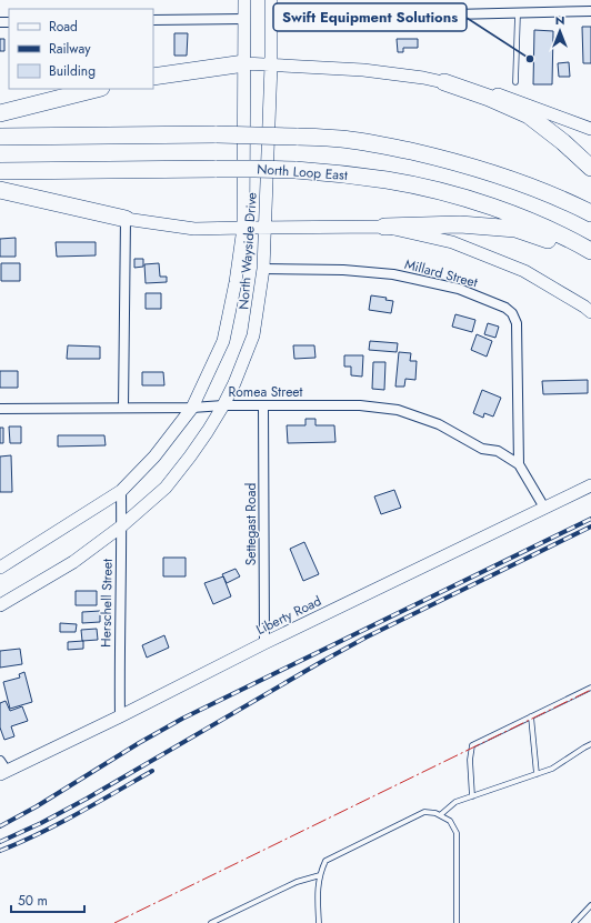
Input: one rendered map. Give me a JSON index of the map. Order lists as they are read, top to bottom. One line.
{"streets":{"highway":["North Loop East"],"main road":["North Wayside Drive","Liberty Road"],"street":["Millard Street","Romea Street","Settegast Road","Herschell Street"]},"crossings":[["North Wayside Drive","Millard Street"],["North Wayside Drive","Romea Street"],["North Wayside Drive","Herschell Street"],["Millard Street","Romea Street"],["Millard Street","Liberty Road"],["Romea Street","Settegast Road"],["Settegast Road","Liberty Road"],["Herschell Street","Liberty Road"]],"places":["Swift Equipment Solutions"],"legend":["Road","Railway","Building"],"scale_bar":"50 m","north":"top"}
